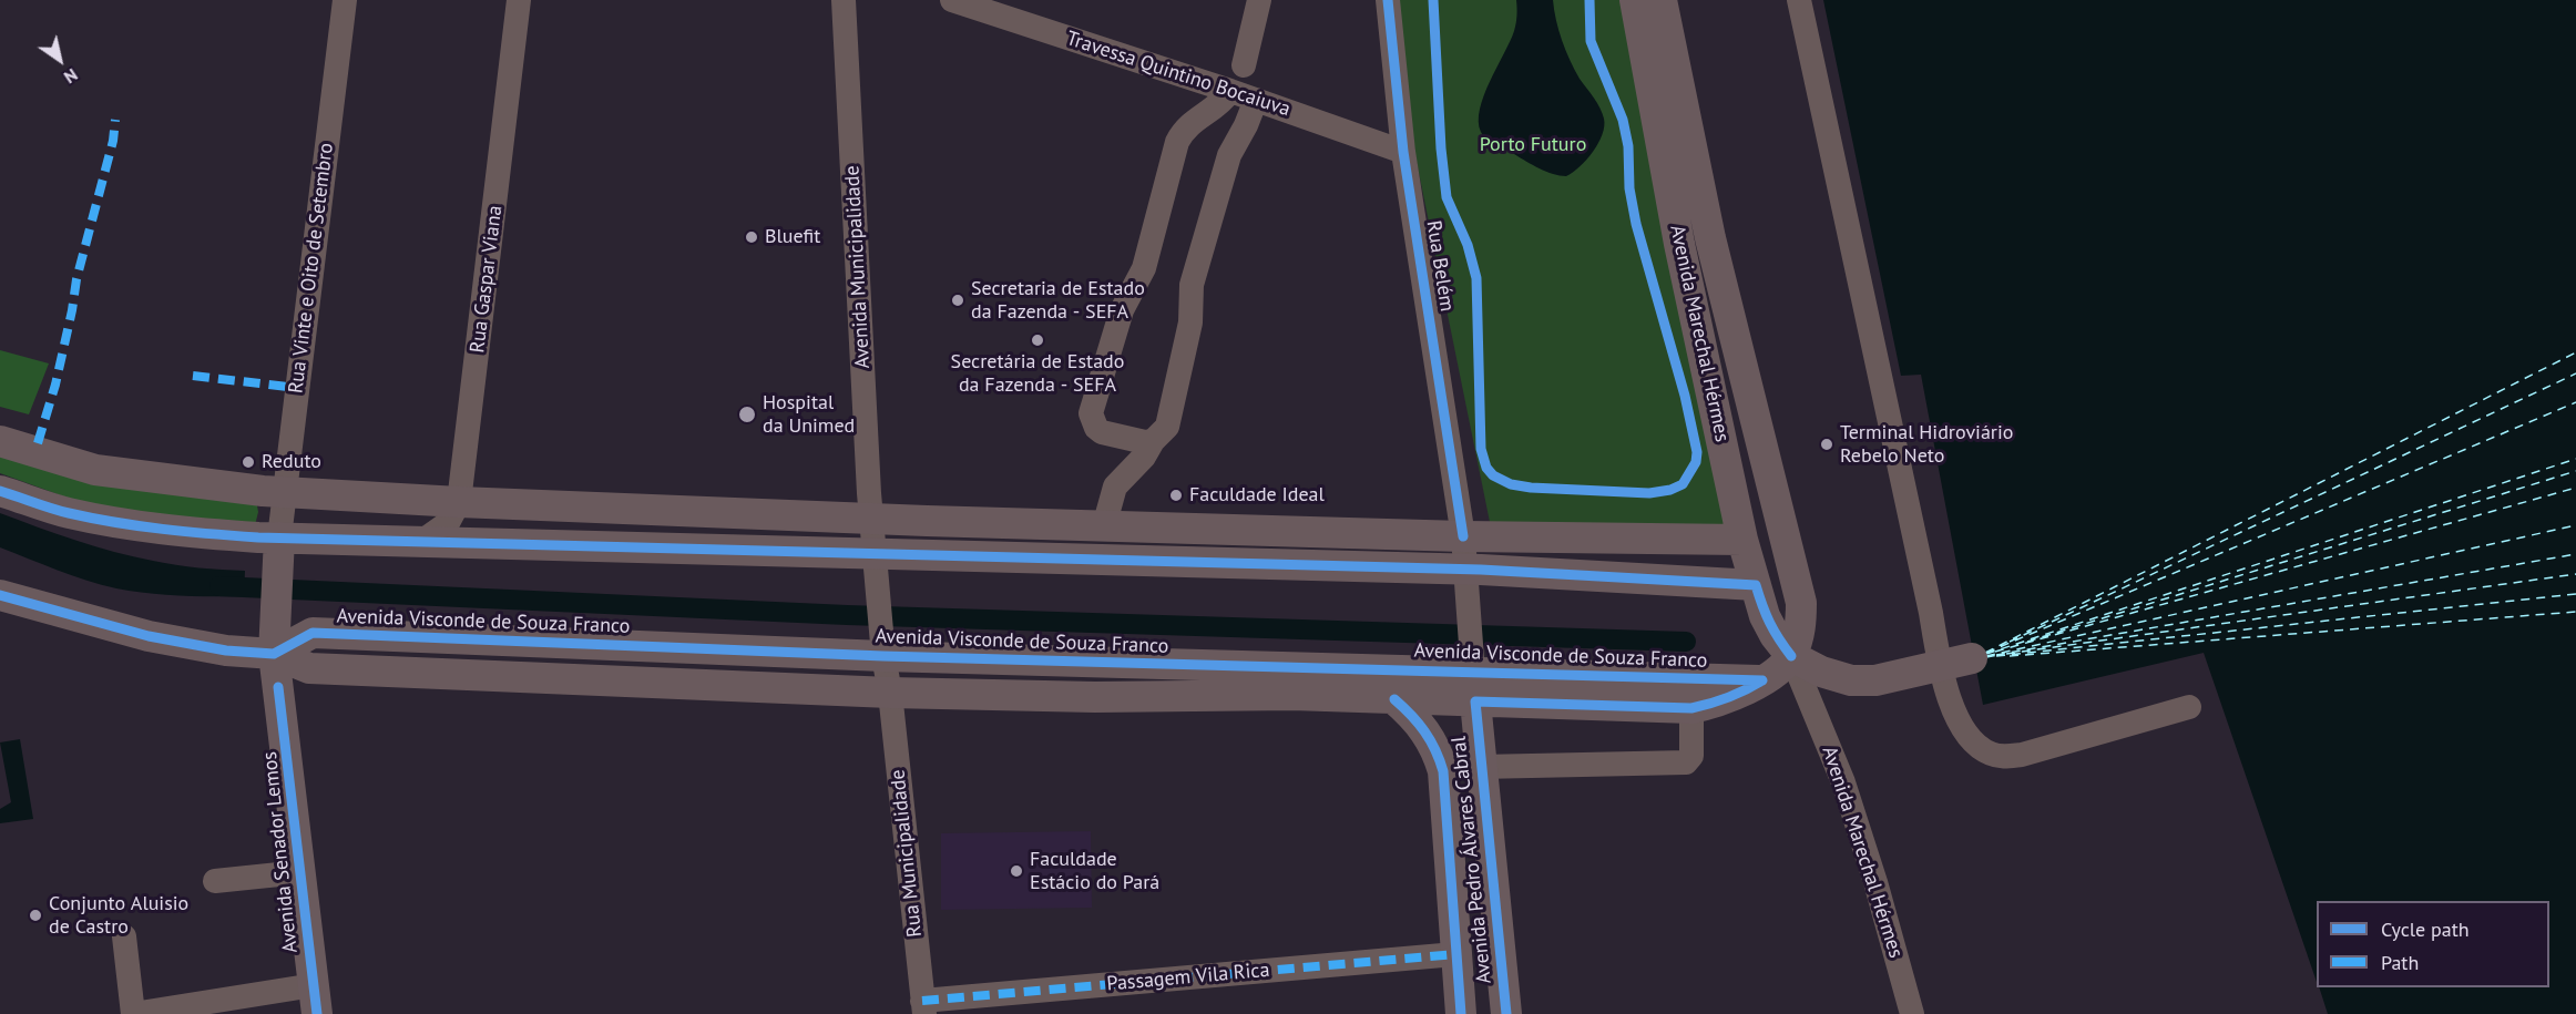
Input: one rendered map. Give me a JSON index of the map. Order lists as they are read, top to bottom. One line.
{"streets":{"main road":["Avenida Marechal Hérmes","Avenida Visconde de Souza Franco","Avenida Senador Lemos","Avenida Pedro Álvares Cabral"],"street":["Travessa Quintino Bocaiuva","Rua Belém","Avenida Municipalidade","Rua Vinte e Oito de Setembro","Rua Gaspar Viana","Rua Municipalidade","Passagem Vila Rica"]},"crossings":[["Travessa Quintino Bocaiuva","Rua Belém"],["Rua Belém","Avenida Visconde de Souza Franco"],["Rua Belém","Avenida Pedro Álvares Cabral"],["Avenida Municipalidade","Avenida Visconde de Souza Franco"],["Avenida Municipalidade","Rua Municipalidade"],["Rua Vinte e Oito de Setembro","Avenida Senador Lemos"],["Avenida Visconde de Souza Franco","Avenida Senador Lemos"],["Avenida Visconde de Souza Franco","Rua Municipalidade"],["Avenida Visconde de Souza Franco","Avenida Pedro Álvares Cabral"],["Rua Municipalidade","Passagem Vila Rica"],["Avenida Pedro Álvares Cabral","Passagem Vila Rica"]],"parks":["Porto Futuro"],"places":["Bluefit","Secretaria de Estado da Fazenda - SEFA","Secretária de Estado da Fazenda - SEFA","Hospital da Unimed","Terminal Hidroviário Rebelo Neto","Reduto","Faculdade Ideal","Faculdade Estácio do Pará","Conjunto Aluisio de Castro"],"legend":["Cycle path","Path"],"north":"bottom right"}
